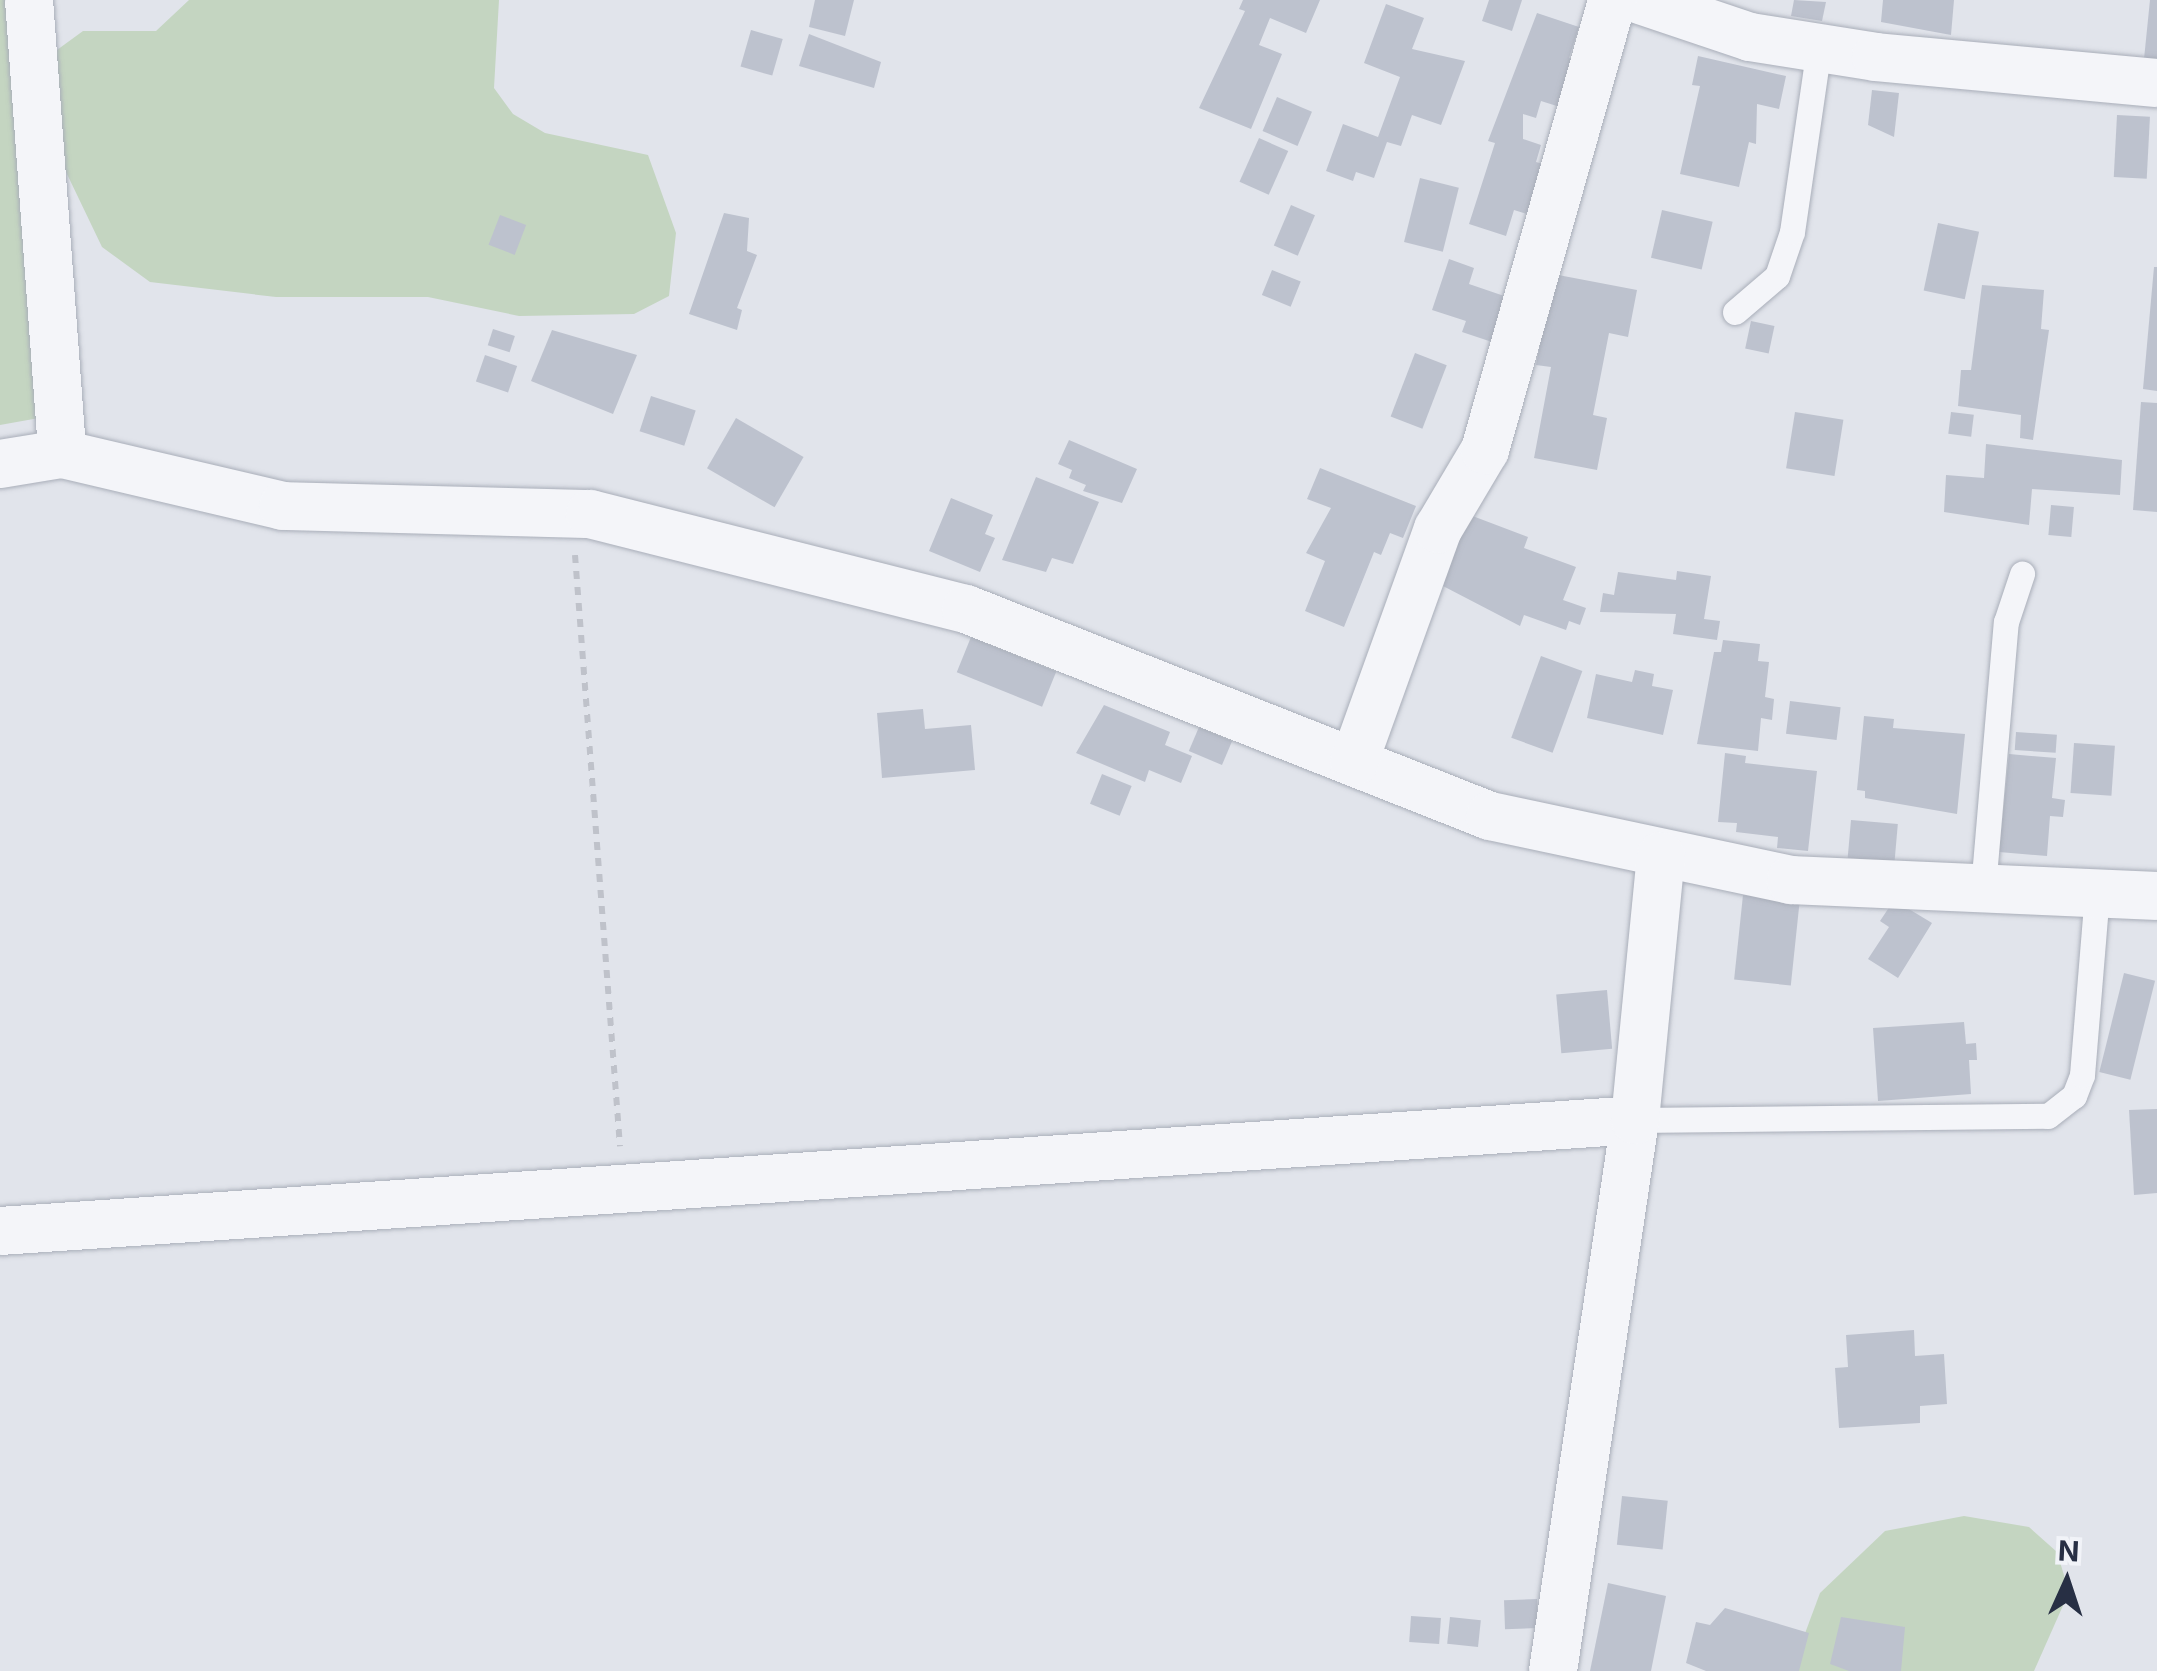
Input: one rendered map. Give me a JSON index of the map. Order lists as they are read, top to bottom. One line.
{"north":"top"}
